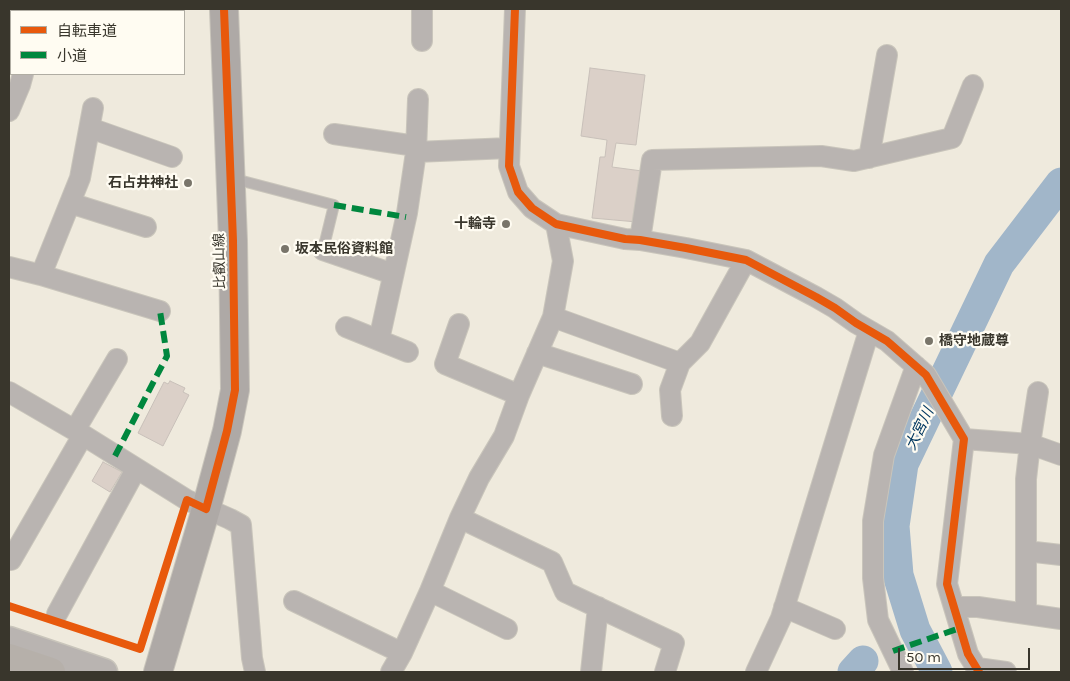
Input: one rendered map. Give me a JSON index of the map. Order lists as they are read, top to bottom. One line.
{"streets":{"main road":["比叡山線"]},"water":["大宮川"],"places":["石占井神社","十輪寺","坂本民俗資料館","橋守地蔵尊"],"legend":["自転車道","小道"],"scale_bar":"50 m"}
